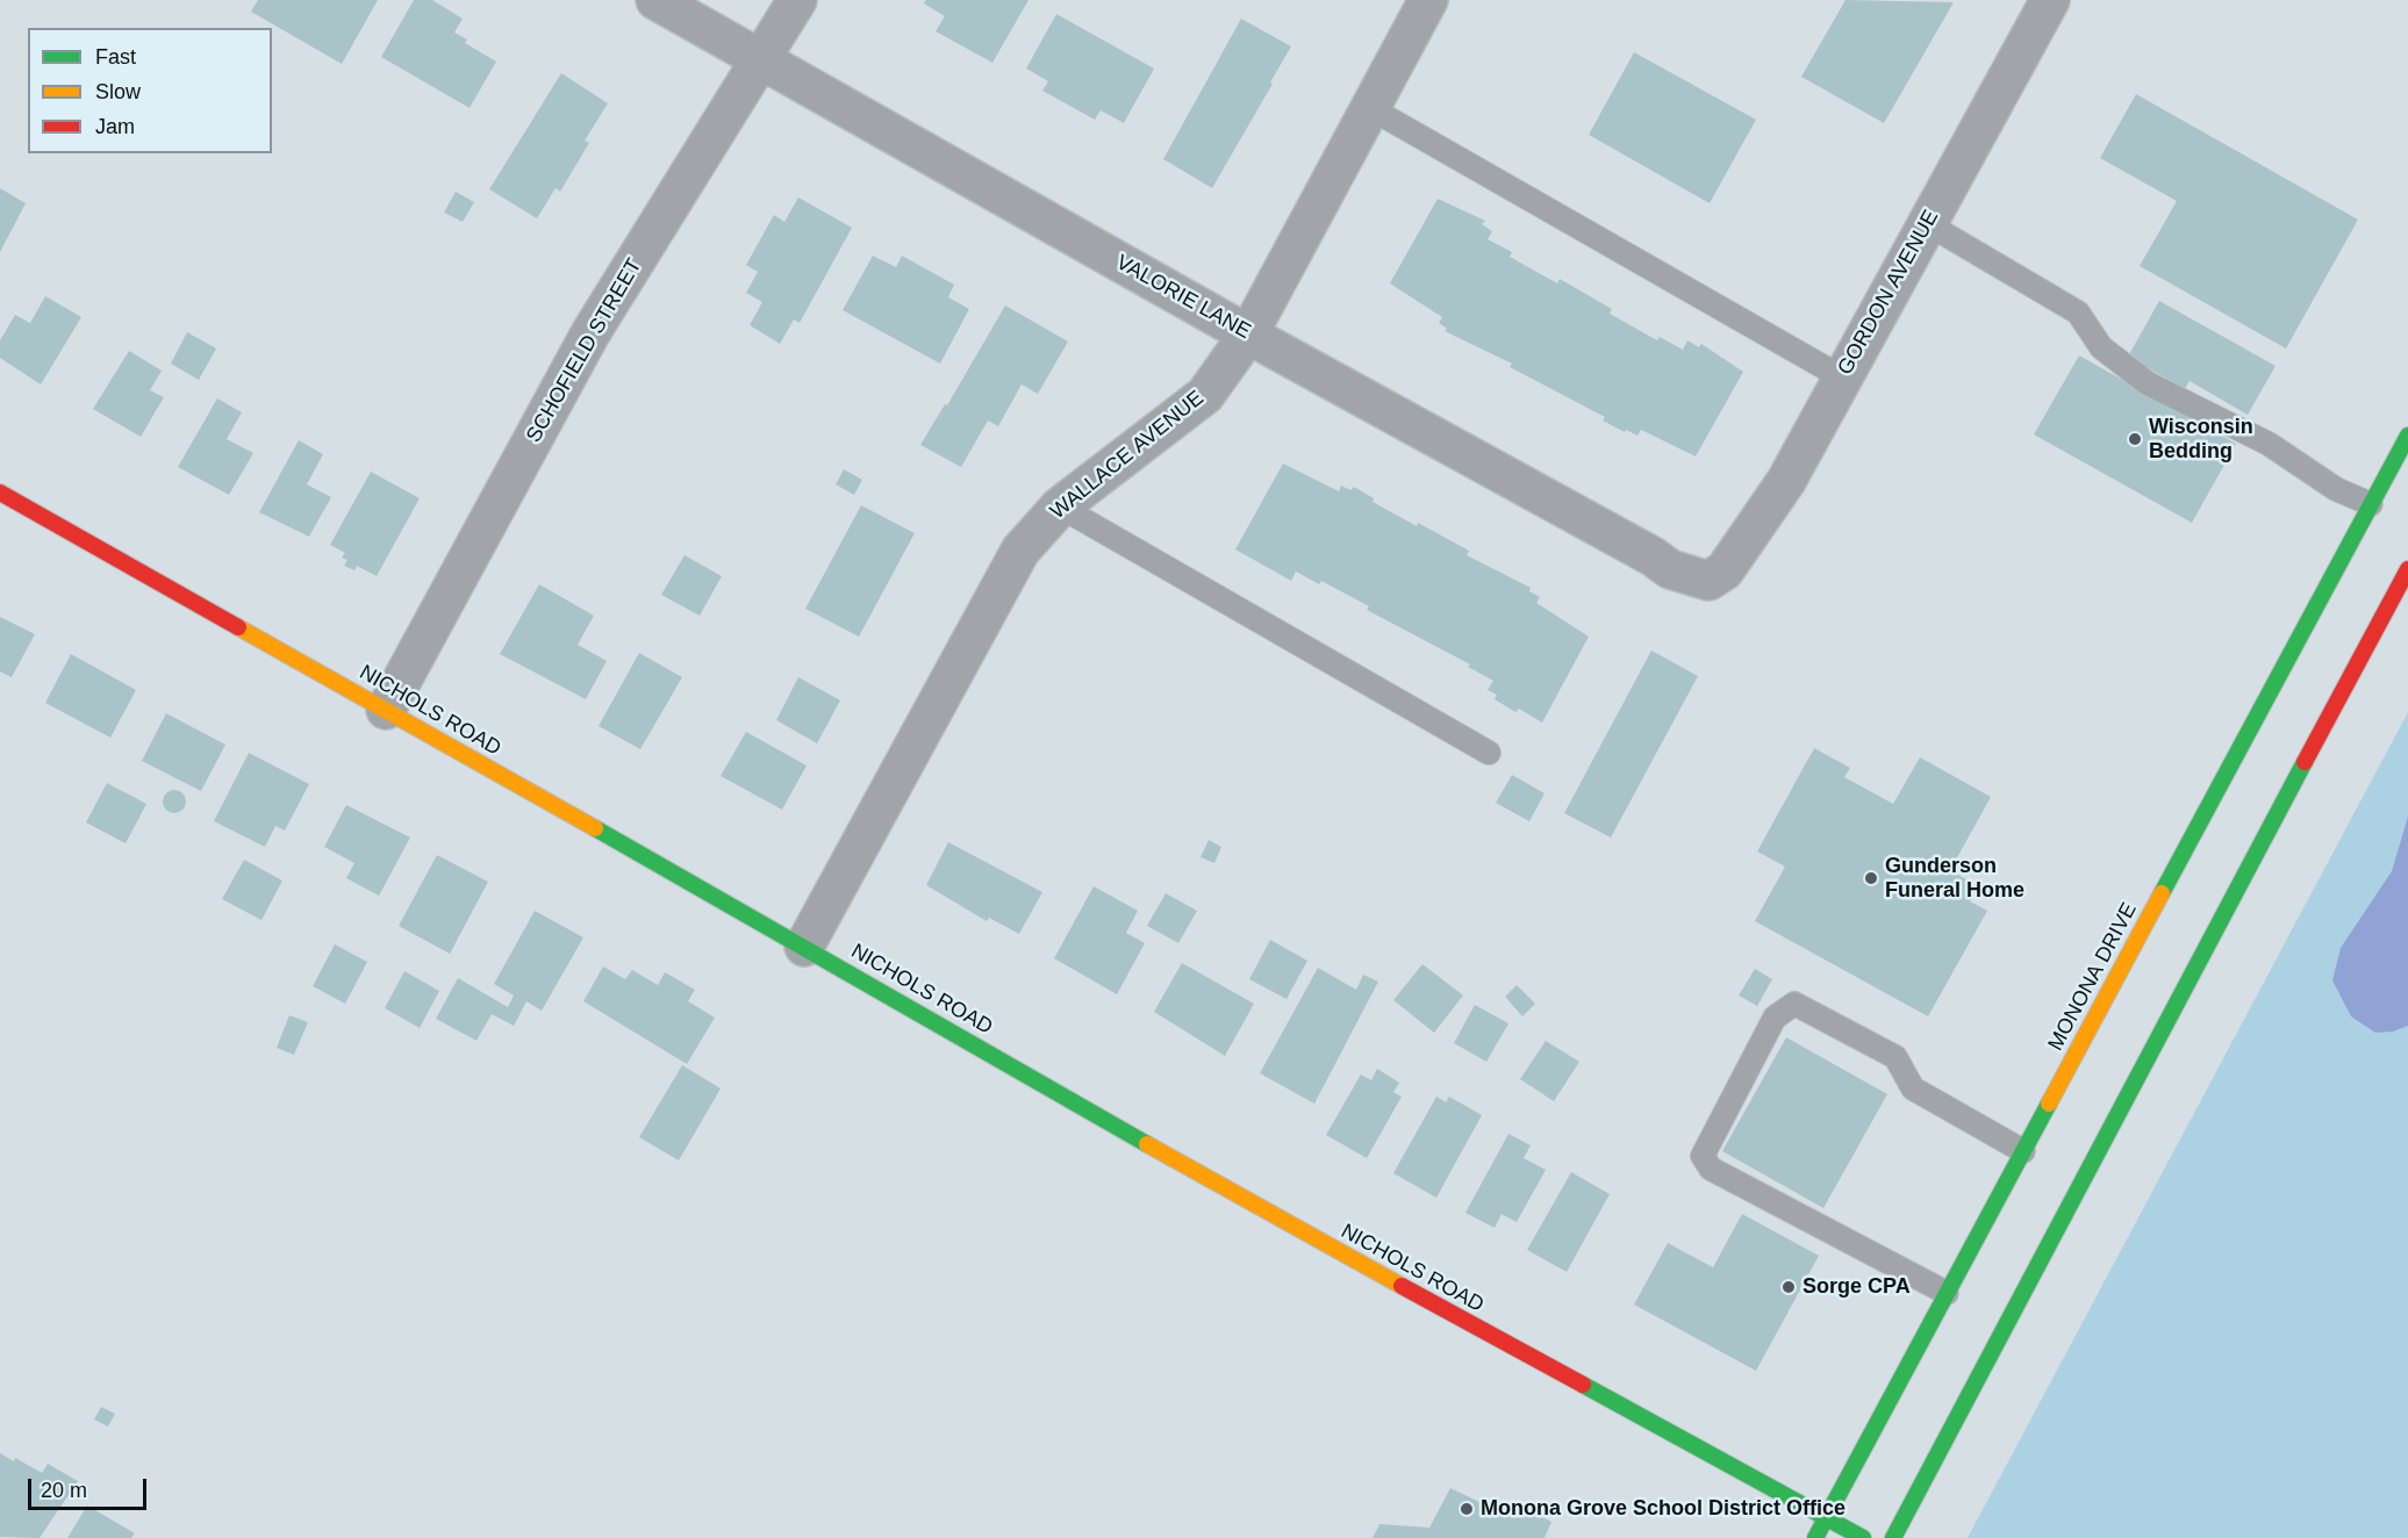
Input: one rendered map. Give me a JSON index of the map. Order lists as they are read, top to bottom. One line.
{"streets":{"street":["GORDON AVENUE","VALORIE LANE","SCHOFIELD STREET","WALLACE AVENUE","NICHOLS ROAD","MONONA DRIVE"]},"crossings":[["GORDON AVENUE","VALORIE LANE"],["VALORIE LANE","SCHOFIELD STREET"],["VALORIE LANE","WALLACE AVENUE"],["SCHOFIELD STREET","NICHOLS ROAD"],["WALLACE AVENUE","NICHOLS ROAD"],["NICHOLS ROAD","MONONA DRIVE"]],"places":["Wisconsin Bedding","Gunderson Funeral Home","Sorge CPA","Monona Grove School District Office"],"legend":["Fast","Slow","Jam"],"scale_bar":"20 m"}
